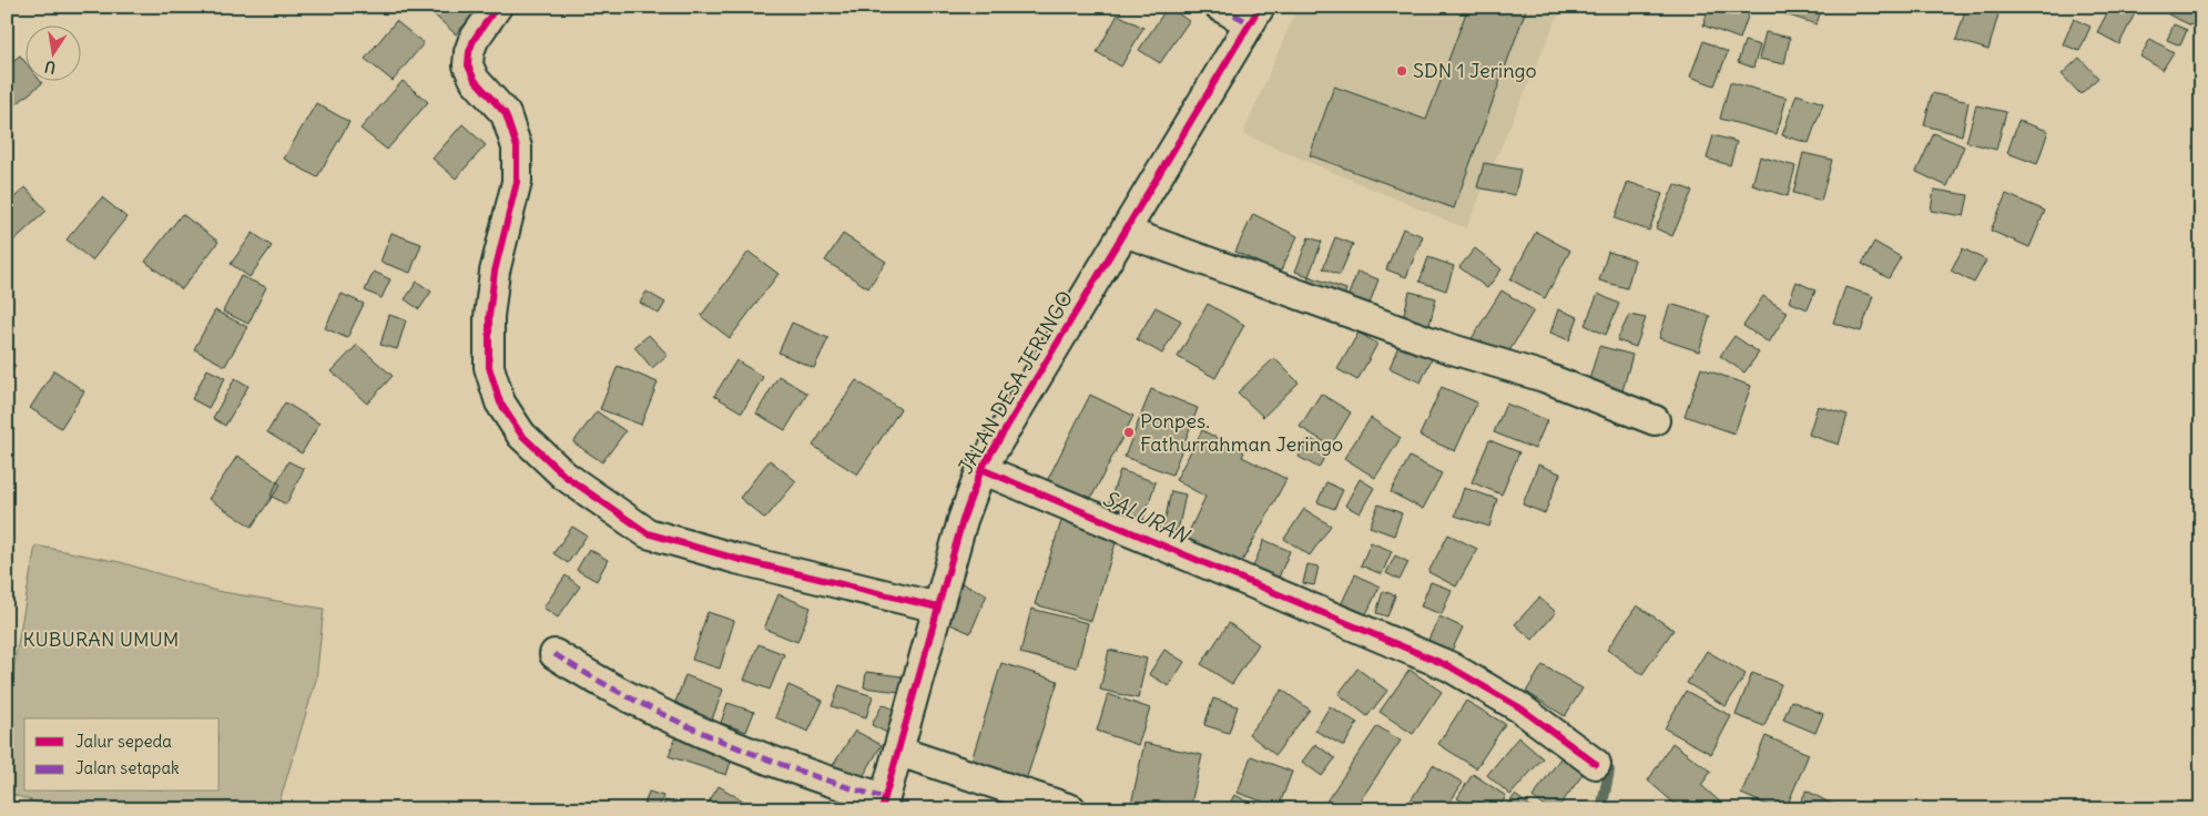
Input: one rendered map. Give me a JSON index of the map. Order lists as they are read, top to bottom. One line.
{"streets":{"street":["JALAN DESA JERINGO"]},"water":["SALURAN"],"parks":["KUBURAN UMUM"],"places":["SDN 1 Jeringo","Ponpes. Fathurrahman Jeringo"],"legend":["Jalur sepeda","Jalan setapak"],"north":"bottom"}
